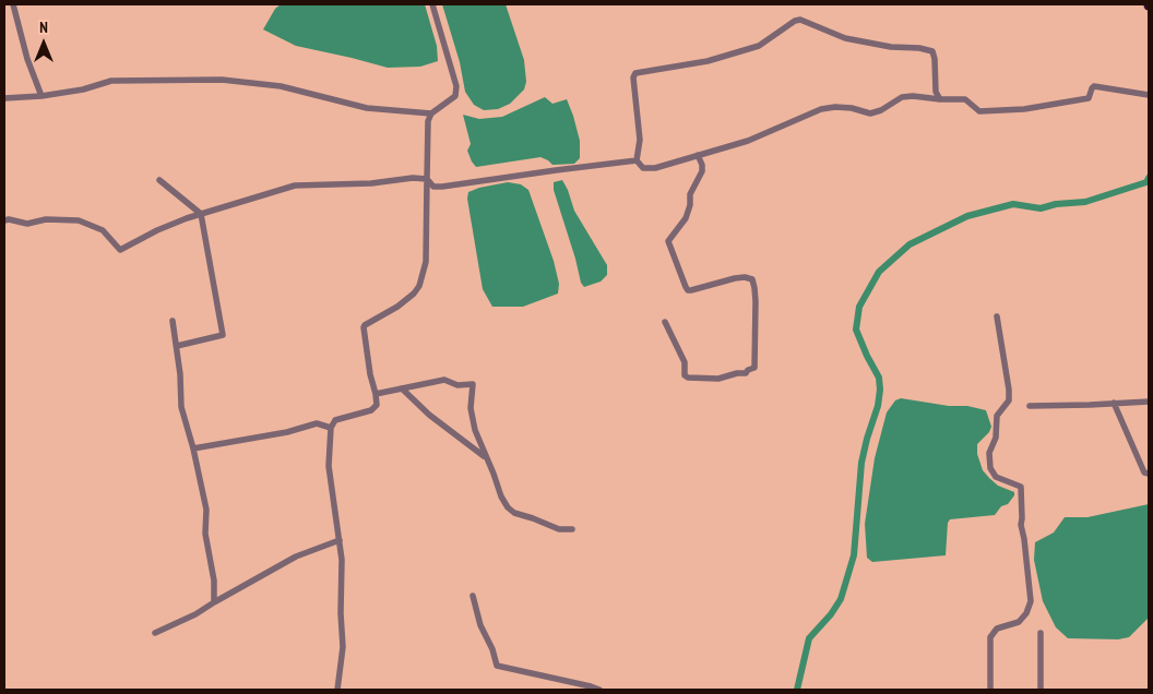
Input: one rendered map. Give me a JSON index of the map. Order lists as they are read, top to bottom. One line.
{"north":"top"}
